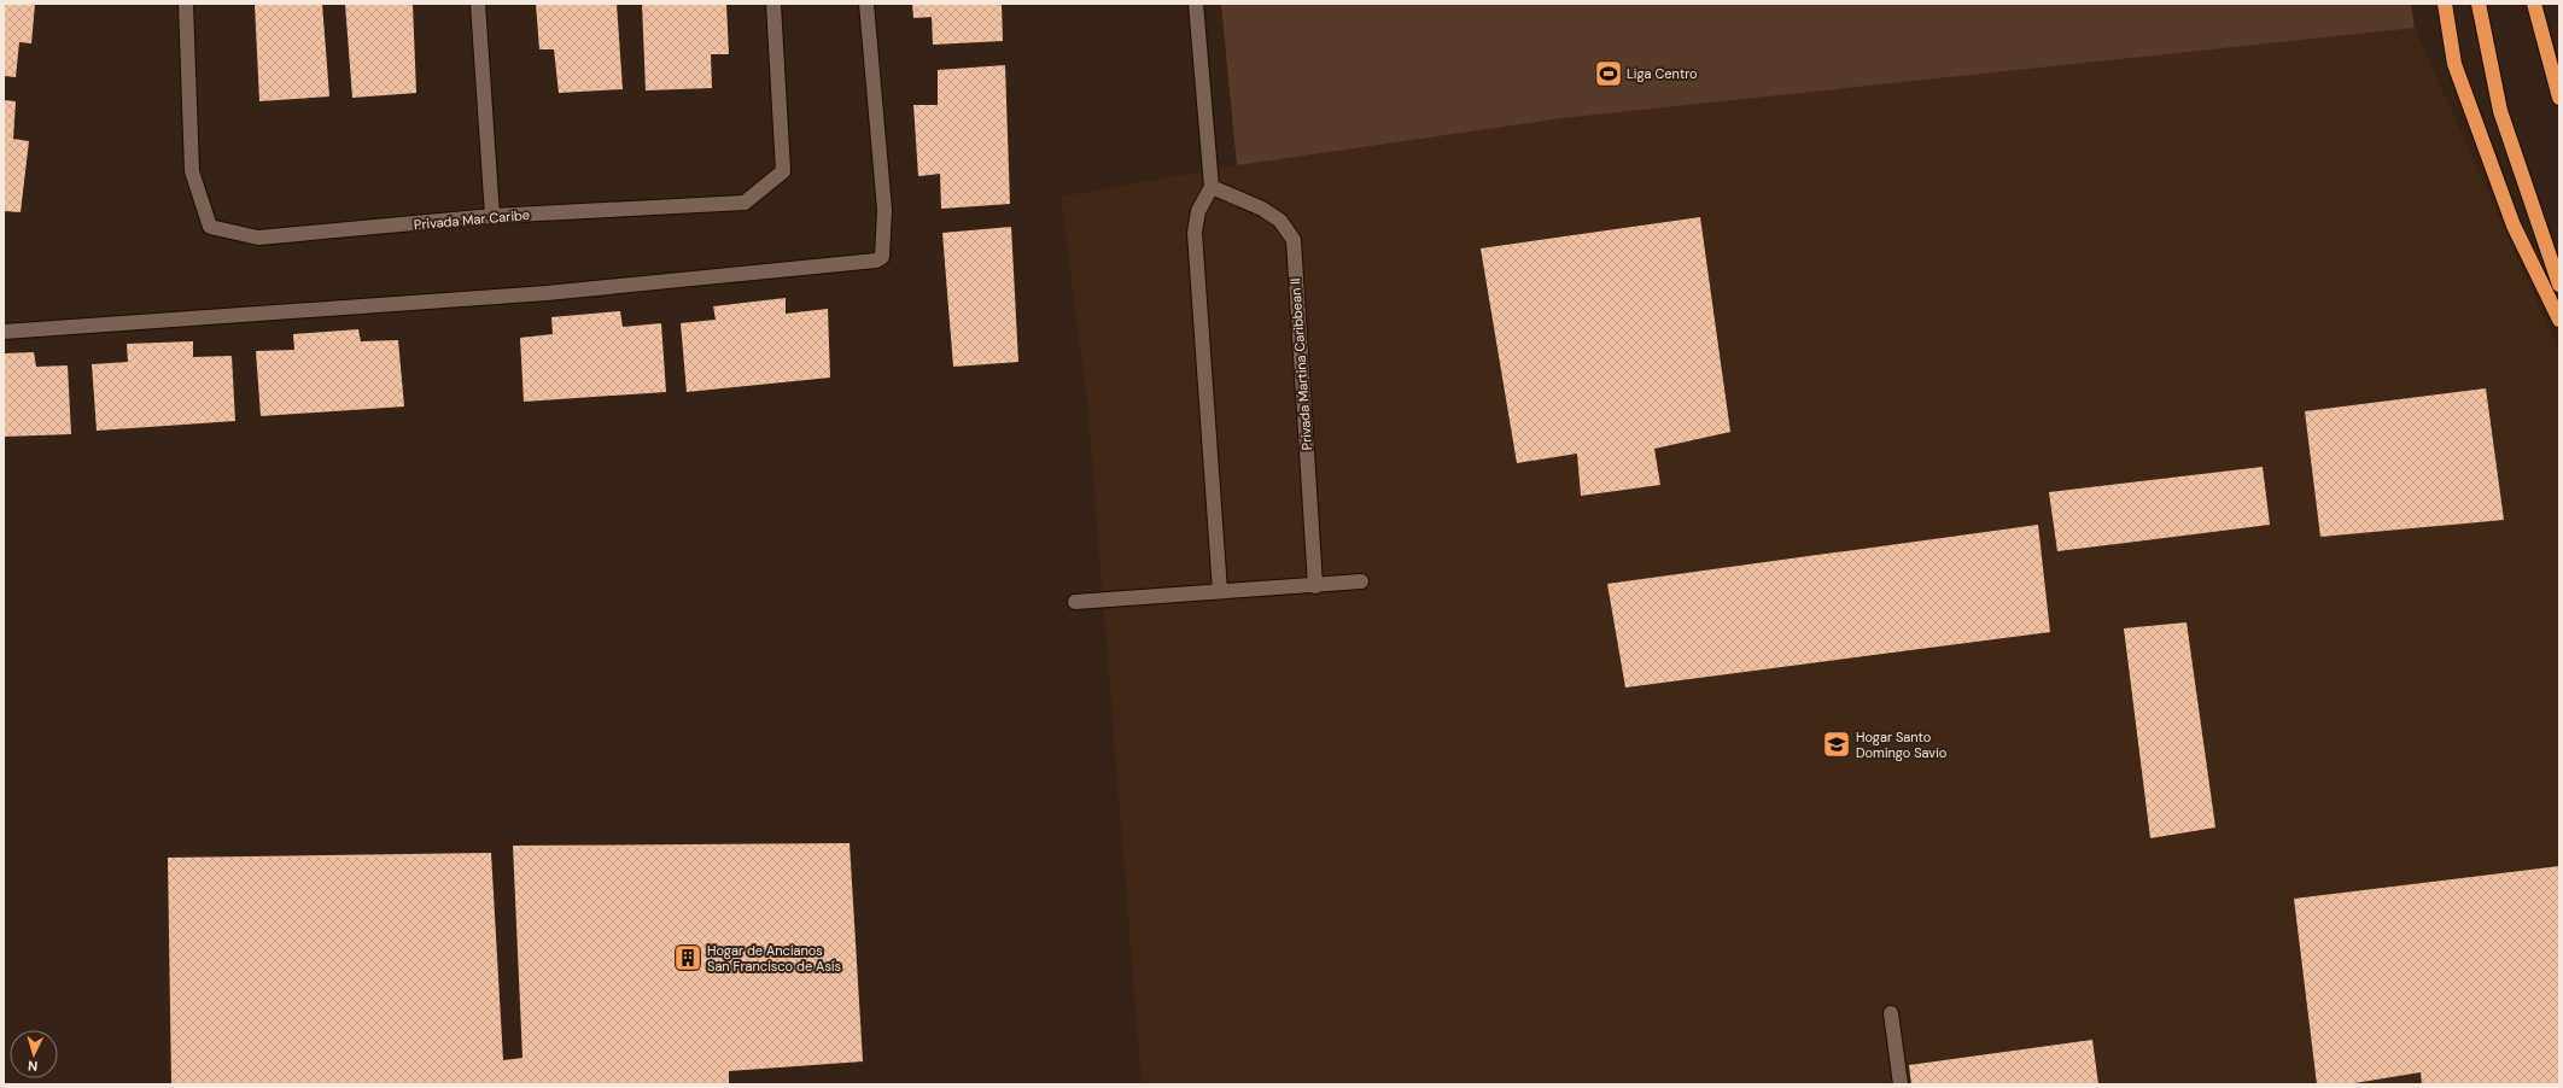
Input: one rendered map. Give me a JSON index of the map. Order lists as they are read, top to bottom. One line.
{"streets":{"street":["Privada Mar Caribe","Privada Martina Caribbean II"]},"places":{"sports":["Liga Centro"],"school or university":["Hogar Santo Domingo Savio"],"building":["Hogar de Ancianos San Francisco de Asís"]},"north":"bottom"}
